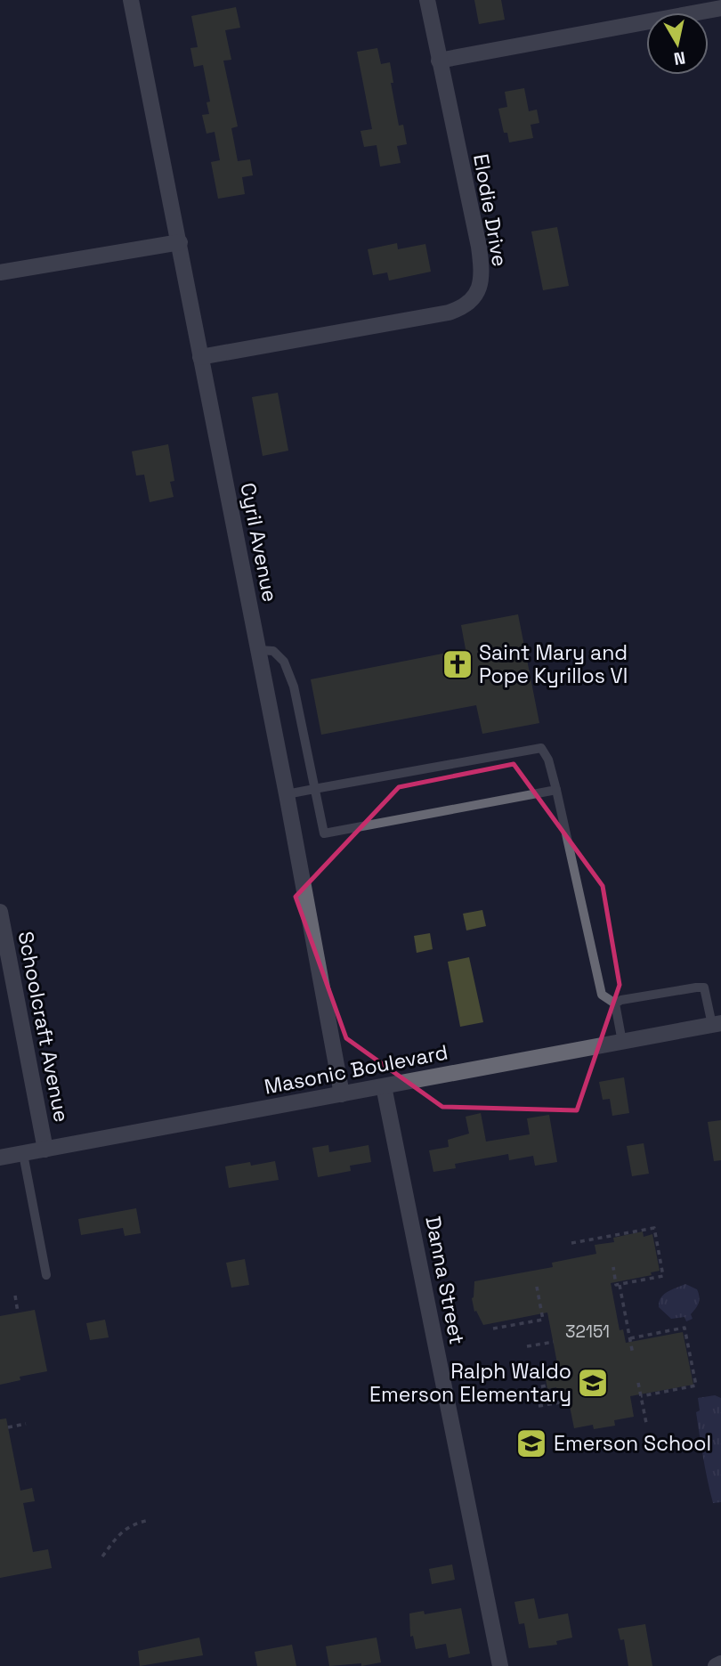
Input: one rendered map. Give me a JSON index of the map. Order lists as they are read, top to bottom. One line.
{"streets":{"street":["Elodie Drive","Cyril Avenue","Schoolcraft Avenue","Masonic Boulevard","Danna Street"]},"crossings":[["Elodie Drive","Cyril Avenue"],["Cyril Avenue","Masonic Boulevard"],["Schoolcraft Avenue","Masonic Boulevard"],["Masonic Boulevard","Danna Street"]],"places":{"church":["Saint Mary and Pope Kyrillos VI"],"school or university":["Ralph Waldo Emerson Elementary","Emerson School"]},"house_numbers":["32151"],"north":"bottom"}
